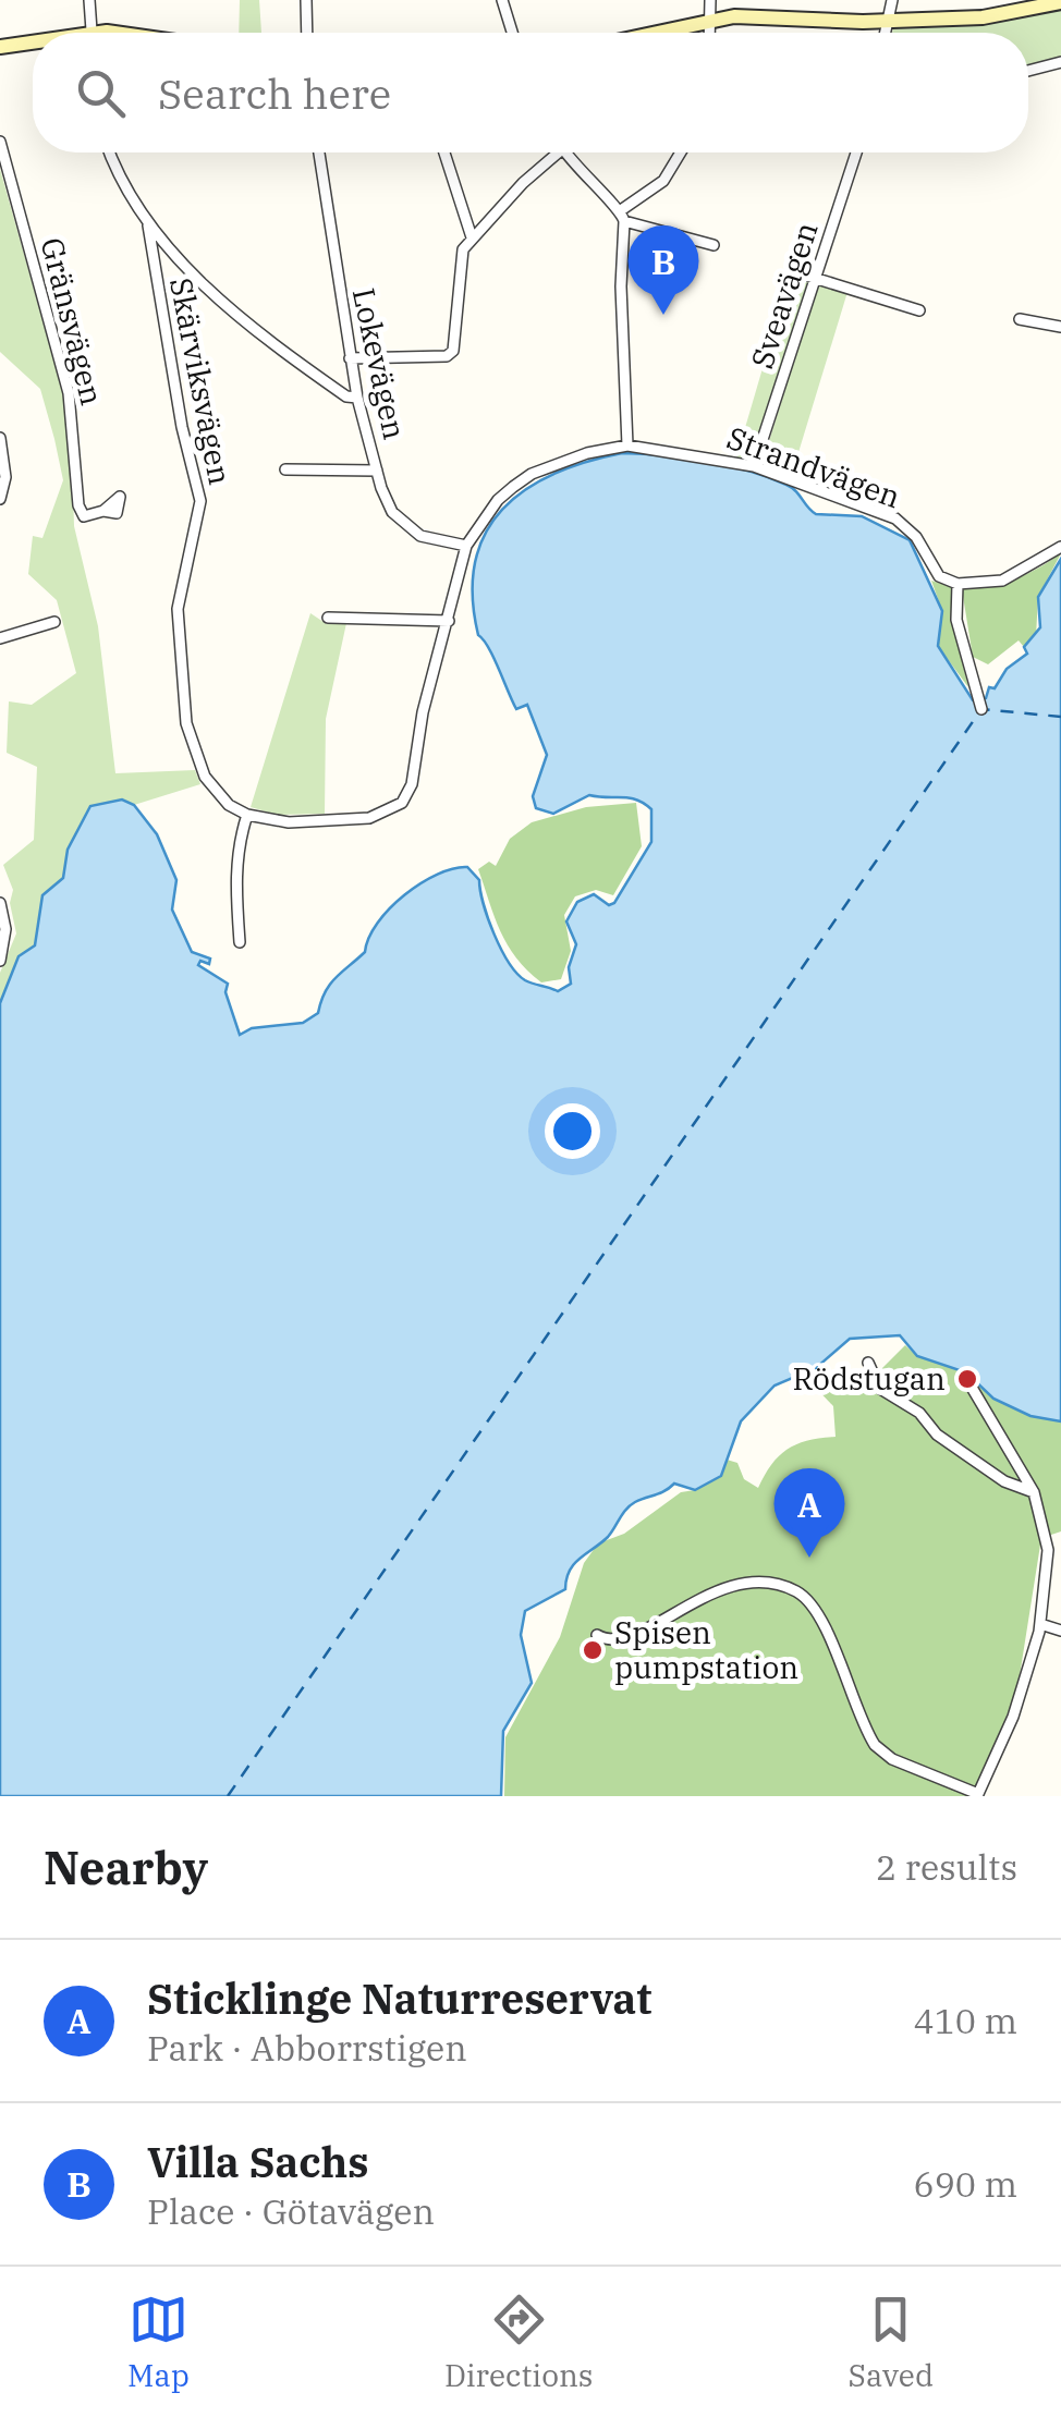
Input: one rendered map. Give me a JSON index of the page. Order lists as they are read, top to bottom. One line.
{"streets":{"street":["Sveavägen","Gränsvägen","Lokevägen","Skärviksvägen","Strandvägen"]},"crossings":[["Sveavägen","Strandvägen"],["Lokevägen","Strandvägen"]],"places":["Rödstugan","Spisen pumpstation"],"page":{"search":"Search here","pins":["B","A"],"heading":["Nearby","2 results"],"list":[{"mark":"A","name":"Sticklinge Naturreservat","note":"Park · Abborrstigen","value":"410 m"},{"mark":"B","name":"Villa Sachs","note":"Place · Götavägen","value":"690 m"}],"nav":["Map","Directions","Saved"]}}
